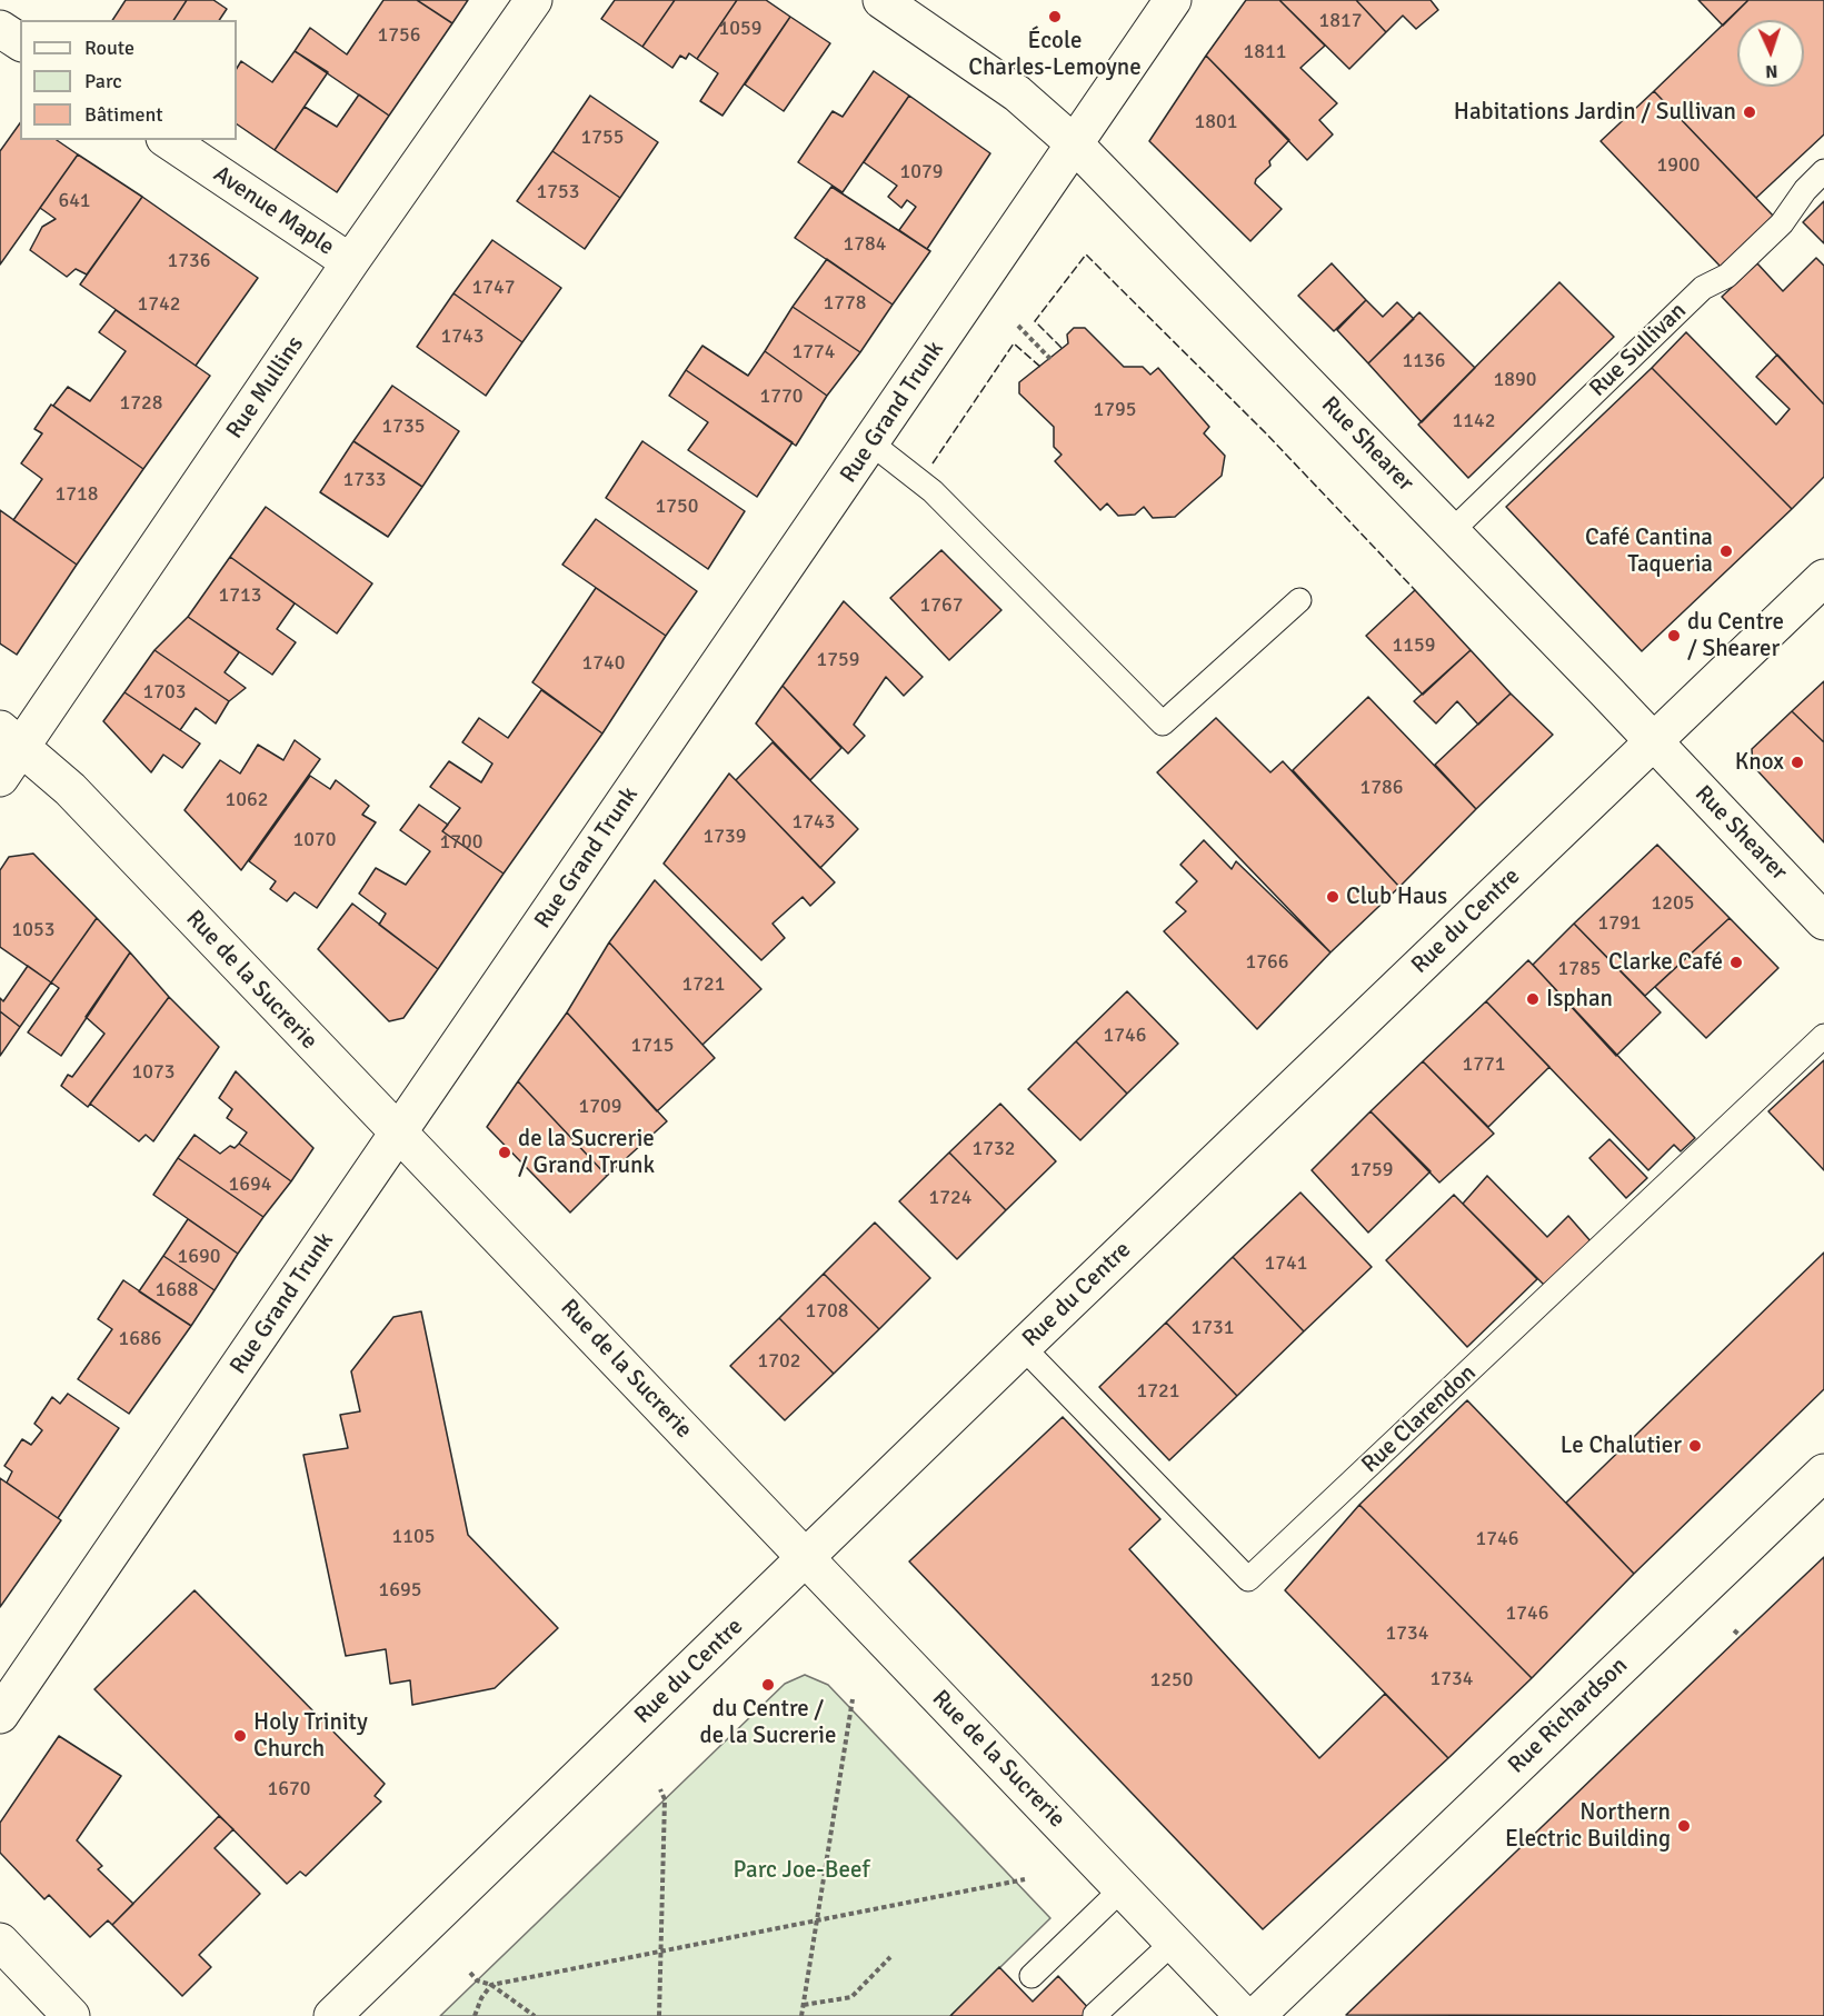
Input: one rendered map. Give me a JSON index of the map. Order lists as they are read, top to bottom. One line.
{"streets":{"street":["Avenue Maple","Rue Mullins","Rue Grand Trunk","Rue Shearer","Rue du Centre","Rue de la Sucrerie","Rue Richardson"],"lane":["Rue Sullivan","Rue Clarendon"]},"crossings":[["Avenue Maple","Rue Mullins"],["Rue Sullivan","Rue Shearer"],["Rue Mullins","Rue de la Sucrerie"],["Rue Grand Trunk","Rue Shearer"],["Rue Grand Trunk","Rue de la Sucrerie"],["Rue Shearer","Rue du Centre"],["Rue du Centre","Rue de la Sucrerie"],["Rue du Centre","Rue Clarendon"]],"parks":["Parc Joe-Beef"],"places":["École Charles-Lemoyne","Habitations Jardin / Sullivan","Café Cantina Taqueria","du Centre / Shearer","Knox","Club Haus","Clarke Café","Isphan","de la Sucrerie / Grand Trunk","Le Chalutier","du Centre / de la Sucrerie","Holy Trinity Church","Northern Electric Building"],"house_numbers":["1817","1059","1756","1811","1801","1755","1900","1079","1753","641","1784","1736","1747","1778","1742","1743","1774","1136","1890","1770","1728","1795","1142","1735","1733","1718","1750","1713","1767","1159","1759","1740","1703","1786","1062","1743","1739","1070","1700","1205","1791","1053","1766","1785","1721","1746","1715","1771","1073","1709","1732","1759","1694","1724","1690","1741","1688","1708","1731","1686","1702","1721","1105","1746","1695","1746","1734","1734","1250","1670"],"legend":["Route","Parc","Bâtiment"],"north":"bottom"}
